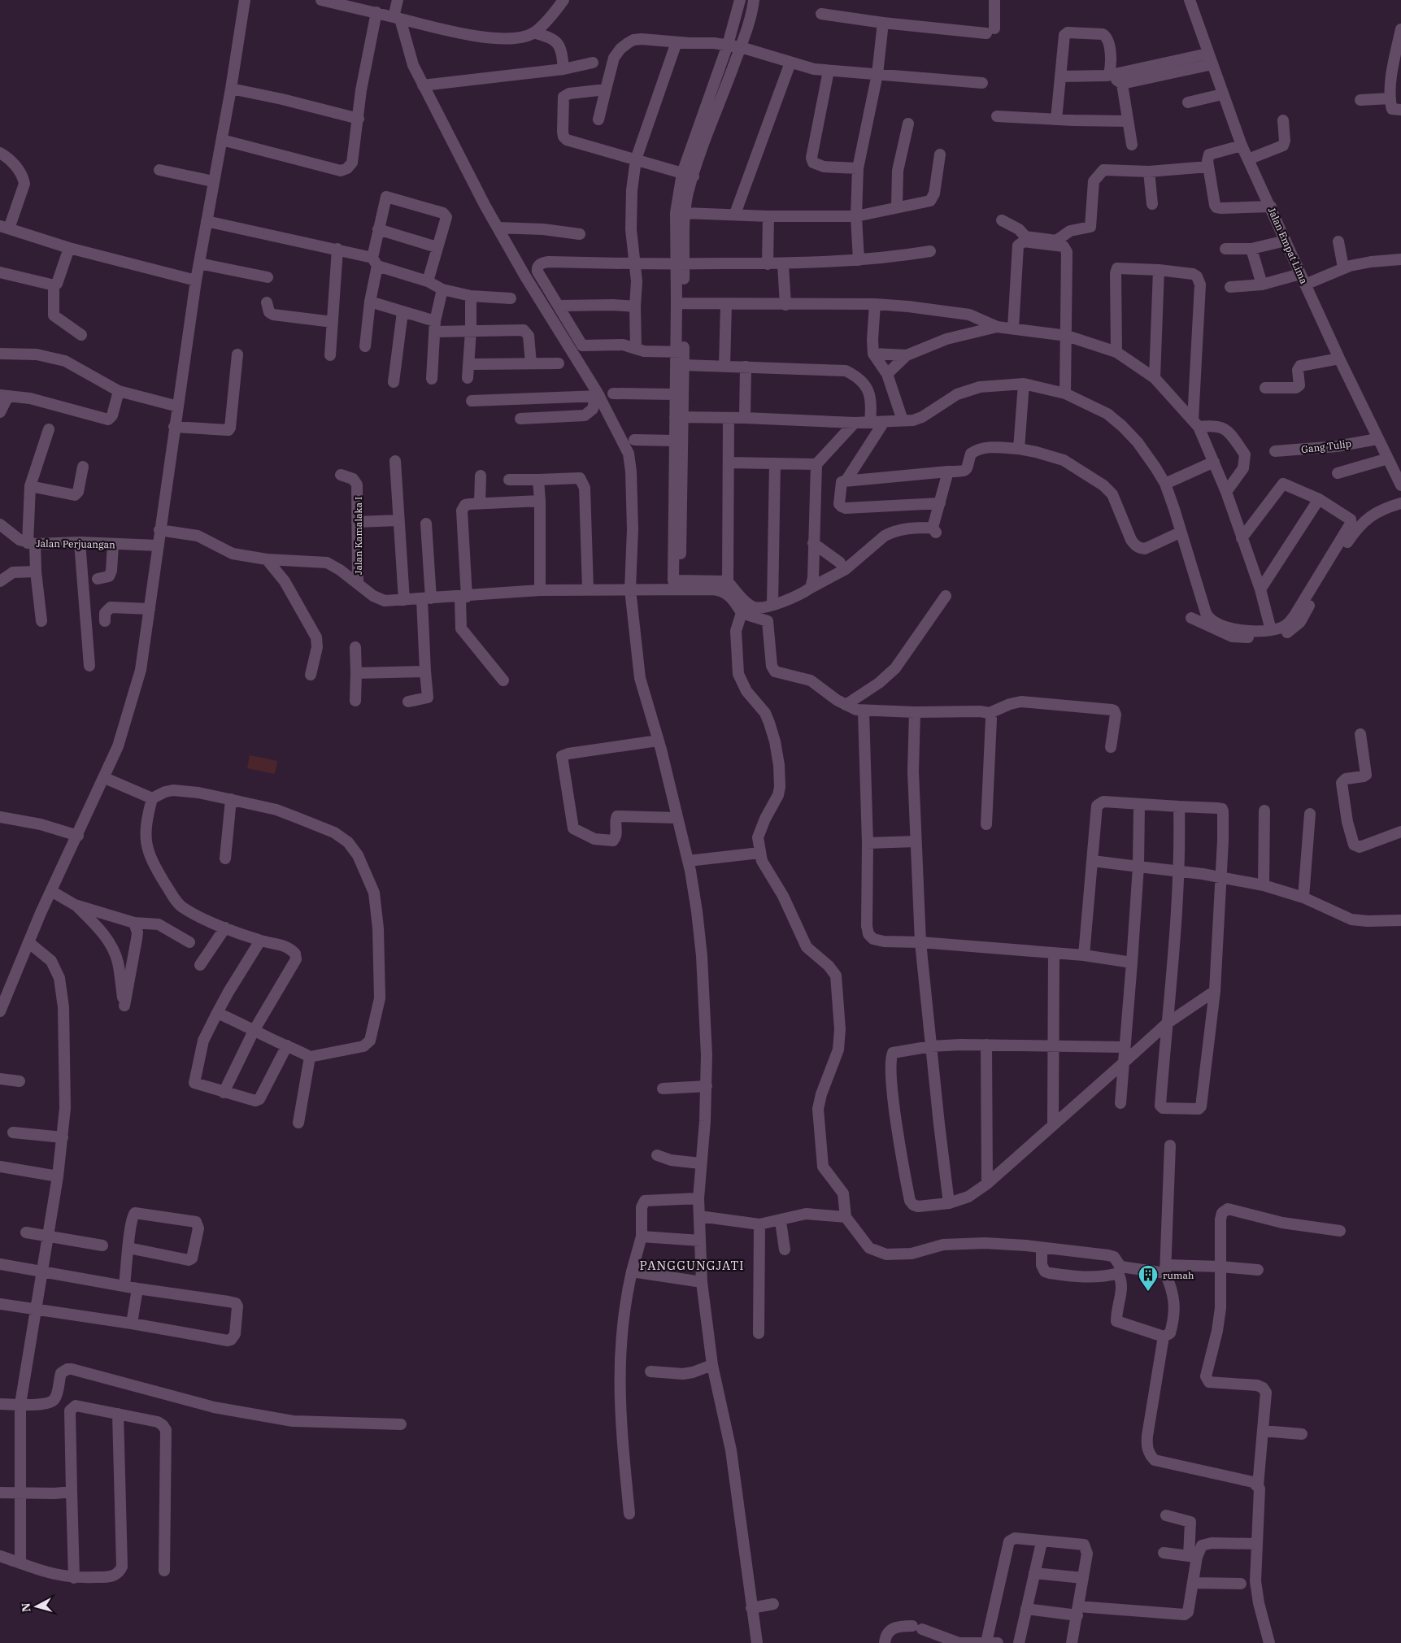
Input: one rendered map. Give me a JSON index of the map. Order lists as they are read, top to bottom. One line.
{"streets":{"street":["Jalan Empat Lima","Gang Tulip","Jalan Kamalaka I","Jalan Perjuangan"]},"crossings":[["Jalan Empat Lima","Gang Tulip"]],"districts":["PANGGUNGJATI"],"places":{"building":["rumah"]},"north":"left"}
